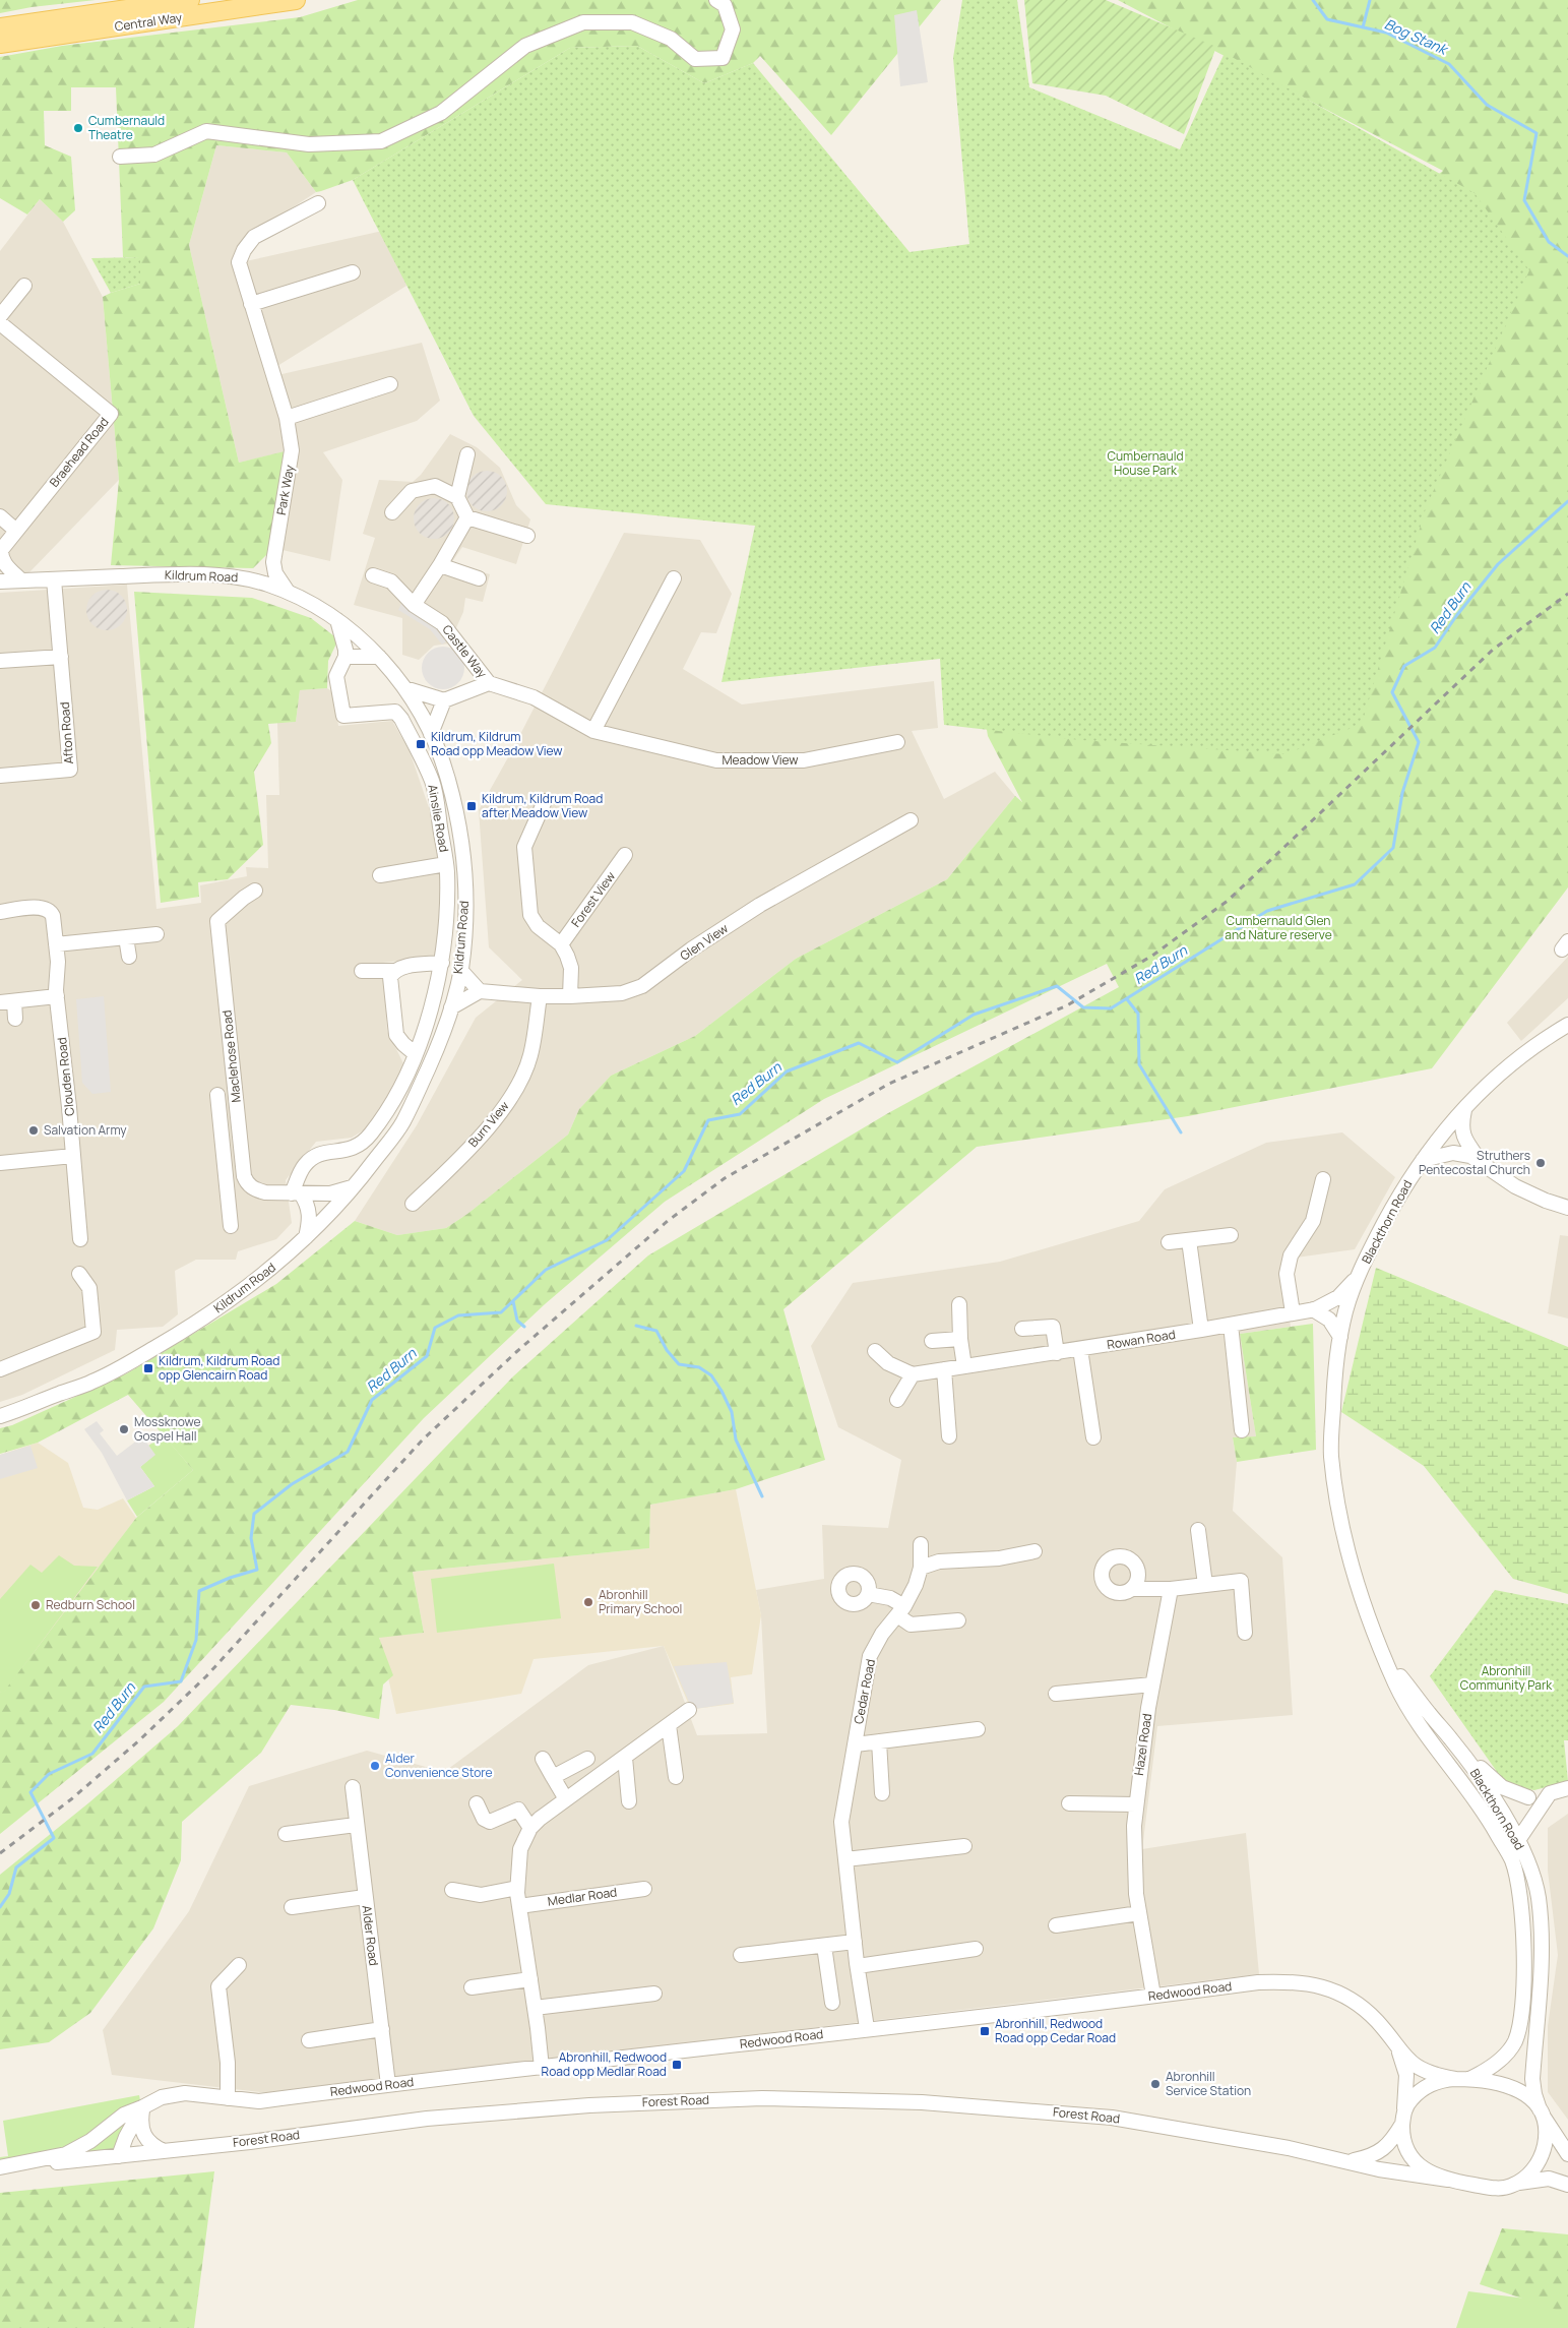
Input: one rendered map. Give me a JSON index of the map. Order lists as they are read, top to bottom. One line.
{"streets":{"main road":["Central Way"],"street":["Braehead Road","Park Way","Kildrum Road","Castle Way","Afton Road","Meadow View","Ainslie Road","Forest View","Glen View","Maclehose Road","Clouden Road","Burn View","Blackthorn Road","Rowan Road","Cedar Road","Hazel Road","Medlar Road","Alder Road","Redwood Road","Forest Road"]},"crossings":[["Braehead Road","Kildrum Road"],["Kildrum Road","Afton Road"],["Kildrum Road","Maclehose Road"],["Castle Way","Meadow View"],["Ainslie Road","Maclehose Road"],["Glen View","Burn View"],["Blackthorn Road","Rowan Road"],["Blackthorn Road","Redwood Road"],["Blackthorn Road","Forest Road"],["Cedar Road","Redwood Road"],["Hazel Road","Redwood Road"],["Alder Road","Redwood Road"],["Redwood Road","Forest Road"]],"water":["Bog Stank","Red Burn"],"parks":["Cumbernauld House Park","Cumbernauld Glen and Nature reserve","Abronhill Community Park"],"places":{"other":["Cumbernauld Theatre","Salvation Army","Struthers Pentecostal Church","Mossknowe Gospel Hall","Abronhill Primary School","Redburn School","Alder Convenience Store","Abronhill Service Station"],"transit":["Kildrum, Kildrum Road opp Meadow View","Kildrum, Kildrum Road after Meadow View","Kildrum, Kildrum Road opp Glencairn Road","Abronhill, Redwood Road opp Cedar Road","Abronhill, Redwood Road opp Medlar Road"]}}
